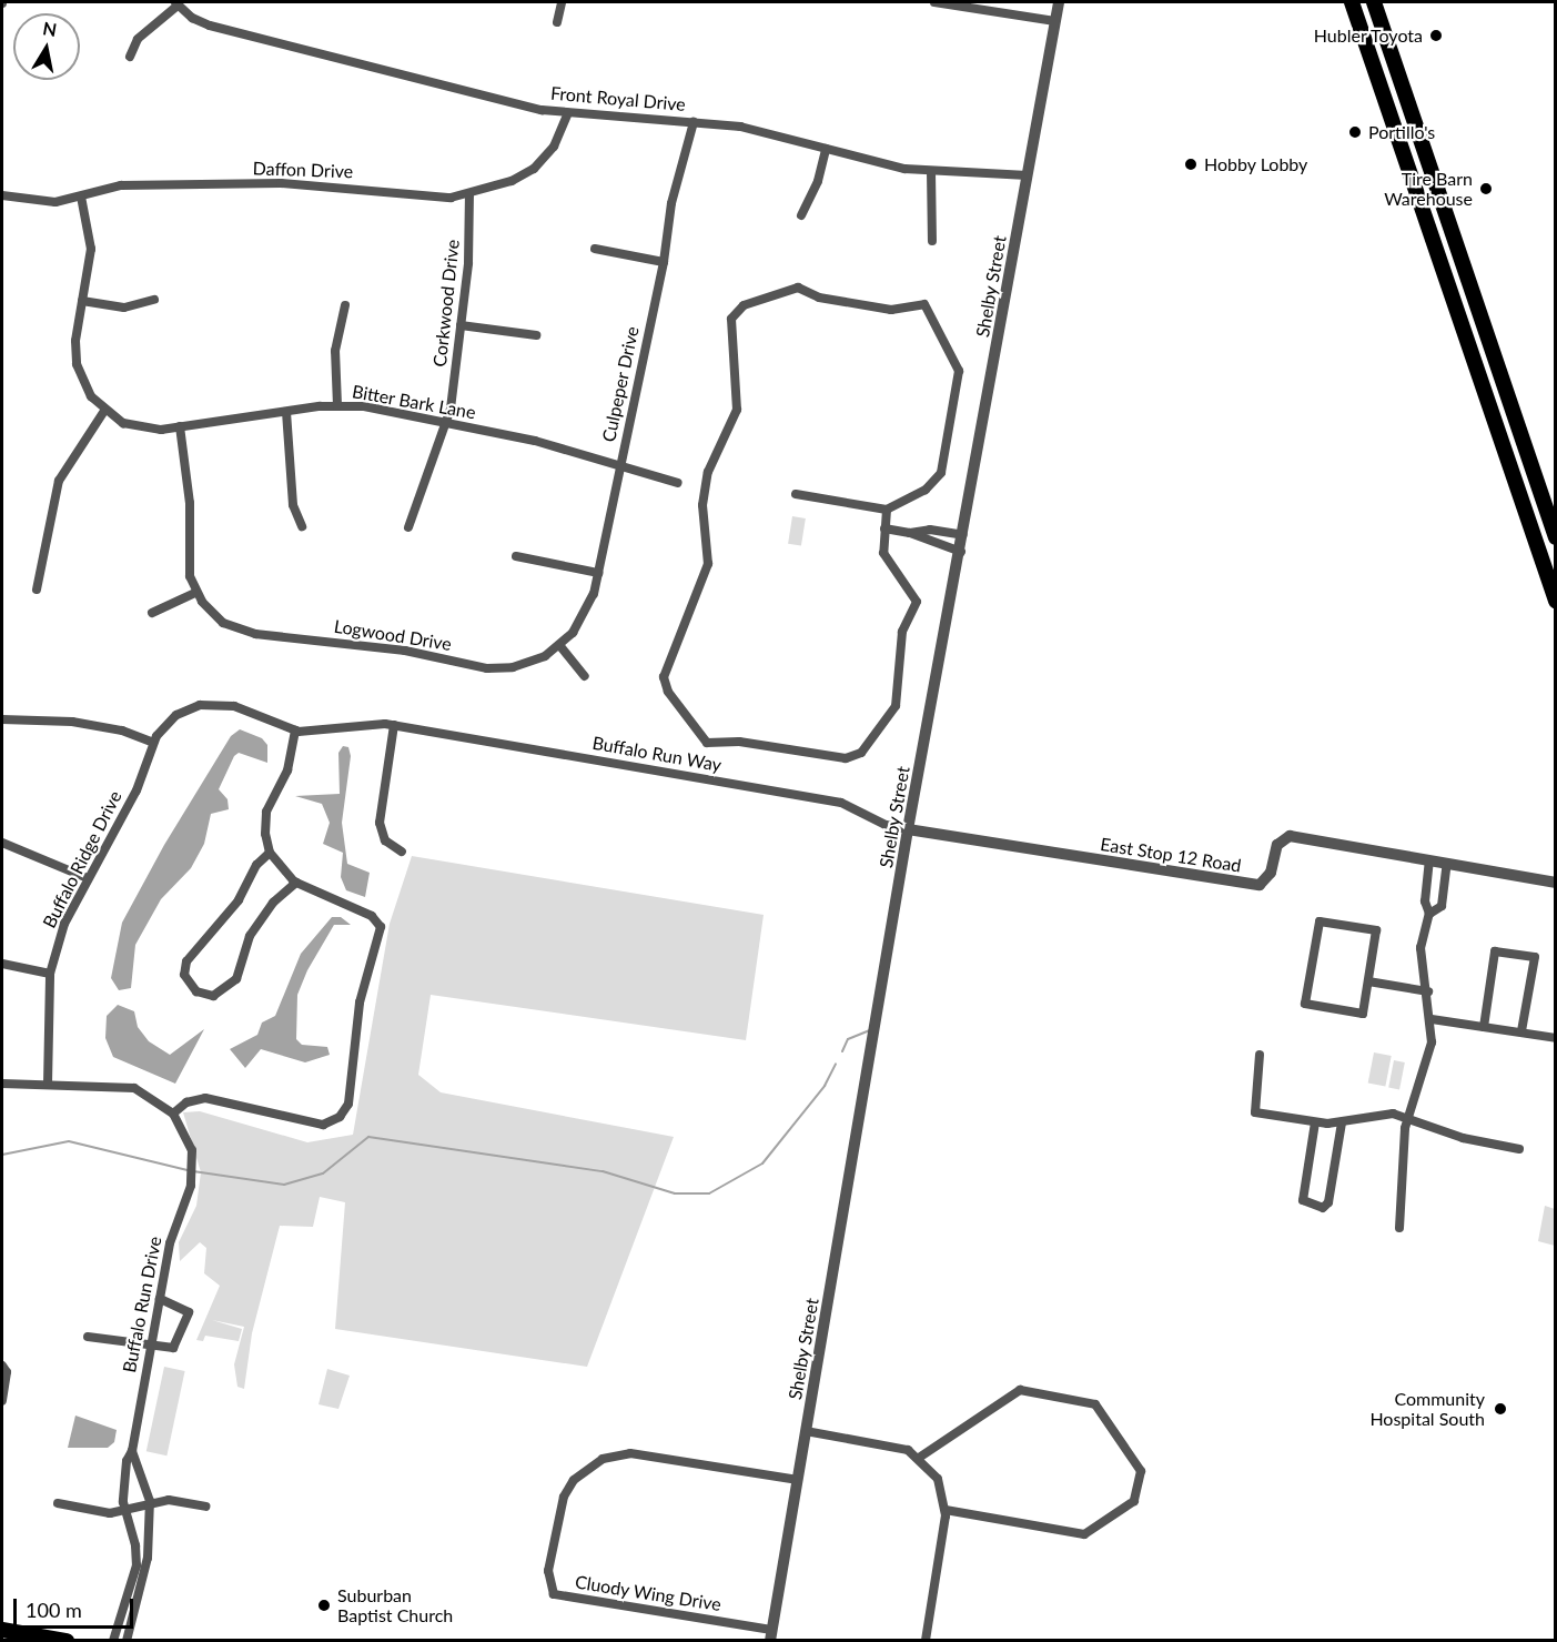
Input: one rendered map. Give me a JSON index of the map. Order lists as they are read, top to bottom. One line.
{"streets":{"street":["Front Royal Drive","Daffon Drive","Shelby Street","Corkwood Drive","Culpeper Drive","Bitter Bark Lane","Logwood Drive","Buffalo Run Way","East Stop 12 Road","Buffalo Ridge Drive","Buffalo Run Drive","Cluody Wing Drive"]},"crossings":[["Front Royal Drive","Daffon Drive"],["Front Royal Drive","Shelby Street"],["Front Royal Drive","Culpeper Drive"],["Daffon Drive","Corkwood Drive"],["Shelby Street","Buffalo Run Way"],["Shelby Street","East Stop 12 Road"],["Shelby Street","Cluody Wing Drive"],["Corkwood Drive","Bitter Bark Lane"],["Culpeper Drive","Bitter Bark Lane"],["Culpeper Drive","Logwood Drive"],["Buffalo Run Way","East Stop 12 Road"],["Buffalo Run Way","Buffalo Ridge Drive"],["Buffalo Ridge Drive","Buffalo Run Drive"]],"places":["Hubler Toyota","Portillo's","Hobby Lobby","Tire Barn Warehouse","Community Hospital South","Suburban Baptist Church"],"scale_bar":"100 m","north":"top"}
